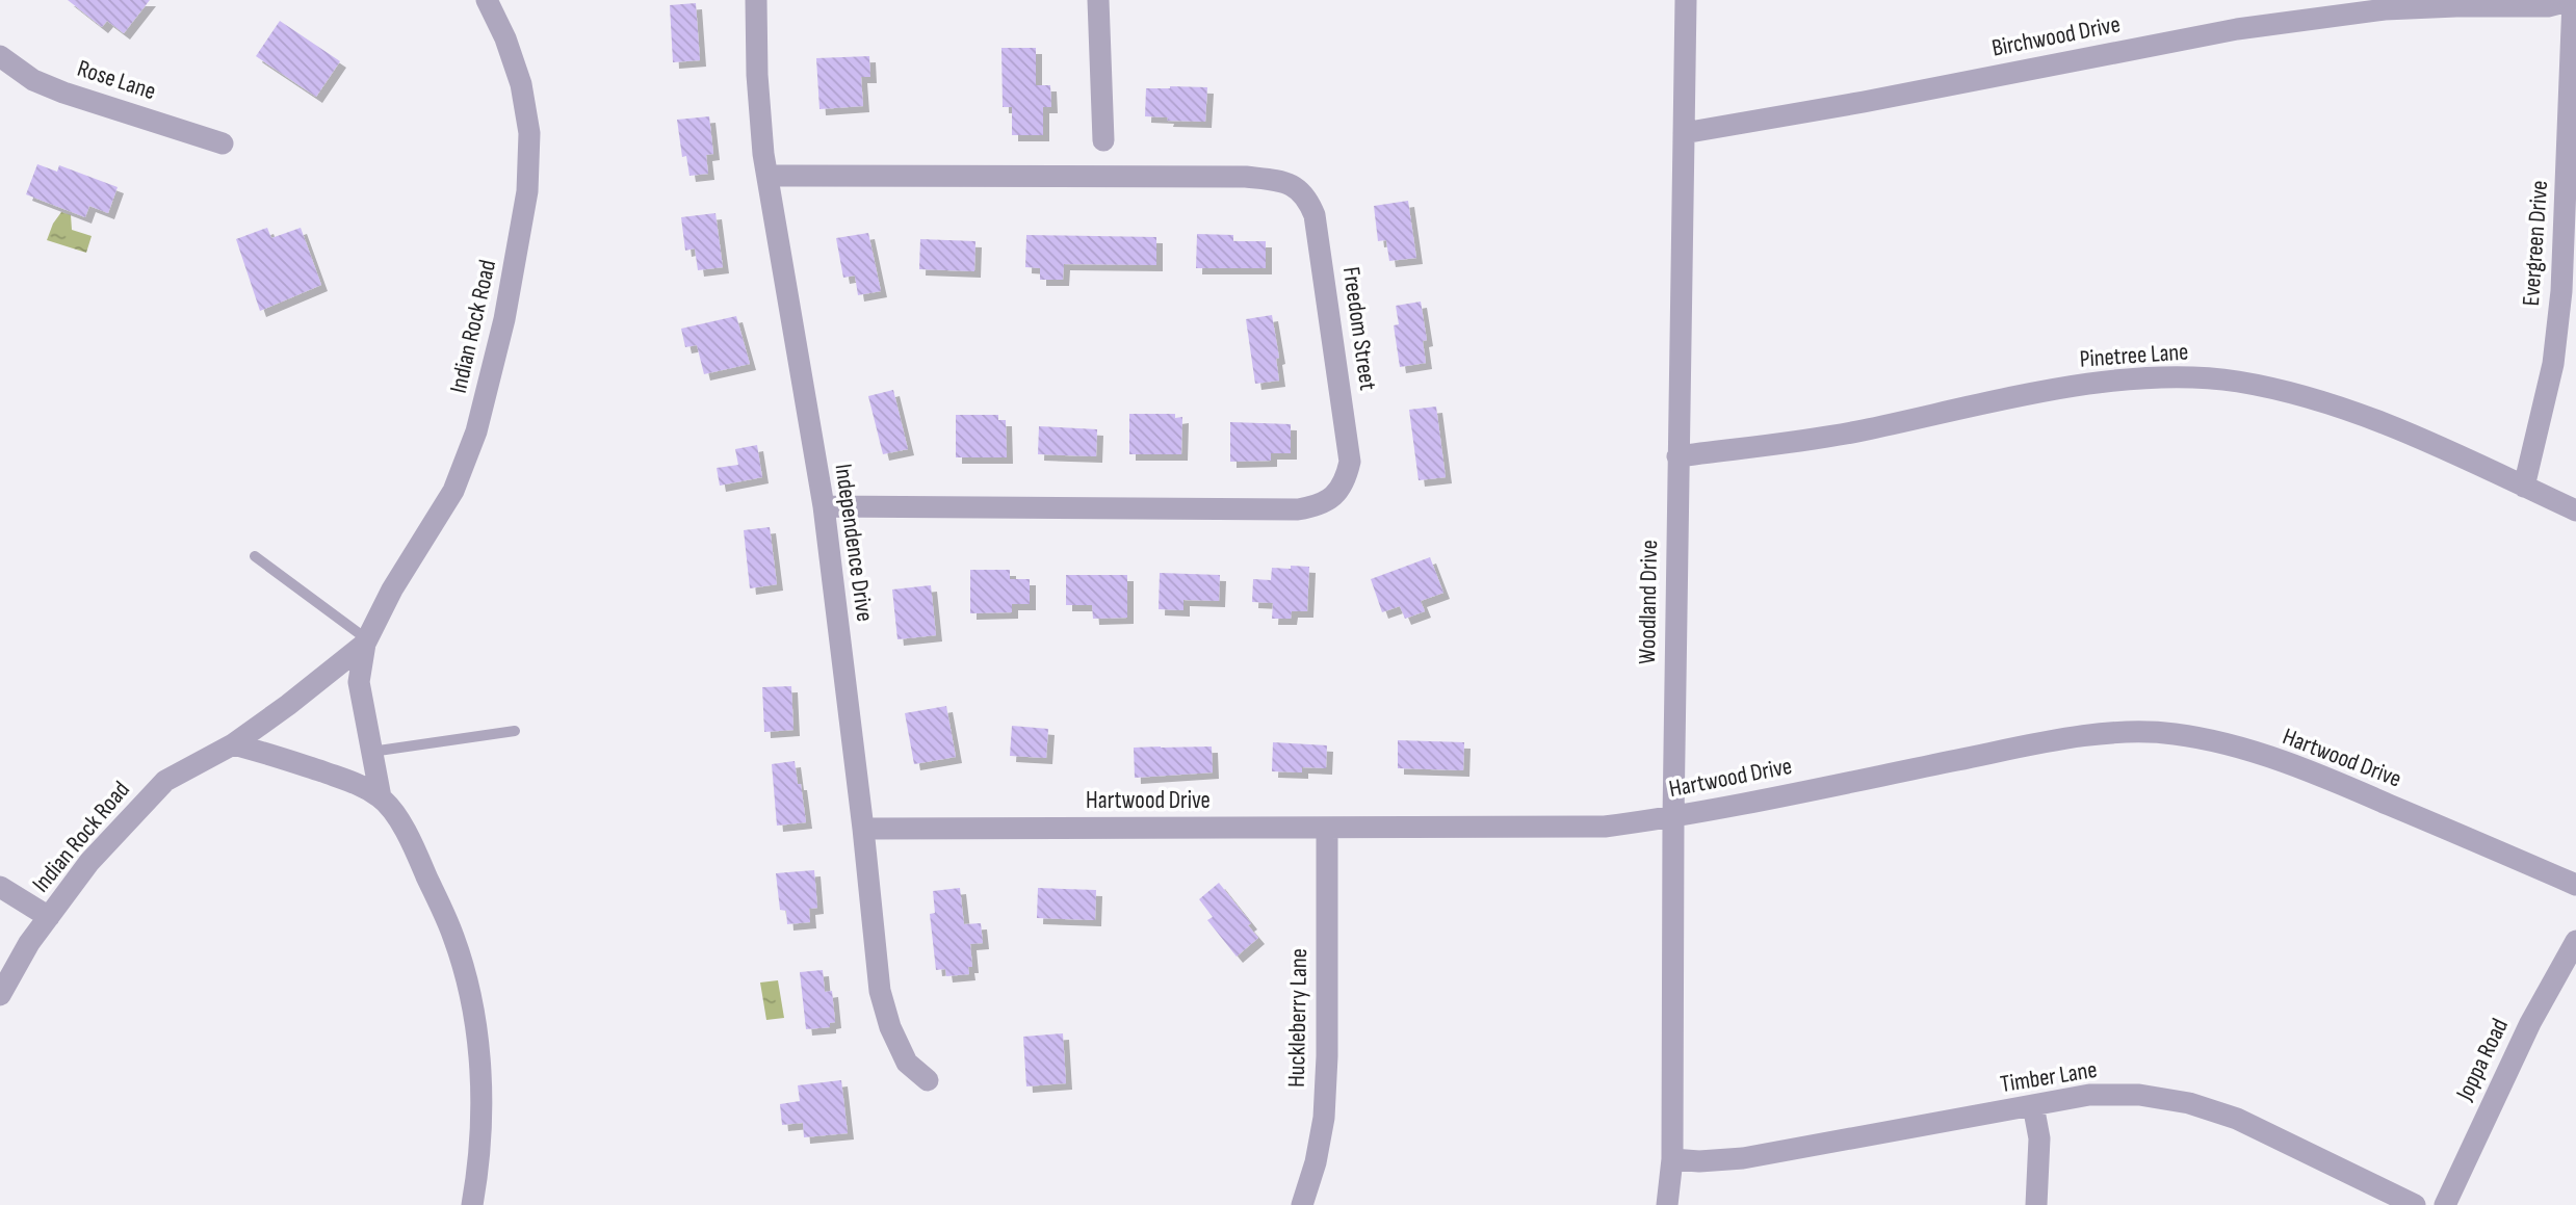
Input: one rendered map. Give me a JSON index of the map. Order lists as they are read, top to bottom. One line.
{"streets":{"street":["Birchwood Drive","Rose Lane","Evergreen Drive","Indian Rock Road","Freedom Street","Pinetree Lane","Independence Drive","Woodland Drive","Hartwood Drive","Huckleberry Lane","Joppa Road","Timber Lane"]},"crossings":[["Birchwood Drive","Evergreen Drive"],["Birchwood Drive","Woodland Drive"],["Evergreen Drive","Pinetree Lane"],["Freedom Street","Independence Drive"],["Pinetree Lane","Woodland Drive"],["Independence Drive","Hartwood Drive"],["Woodland Drive","Hartwood Drive"],["Woodland Drive","Timber Lane"],["Hartwood Drive","Huckleberry Lane"]]}
